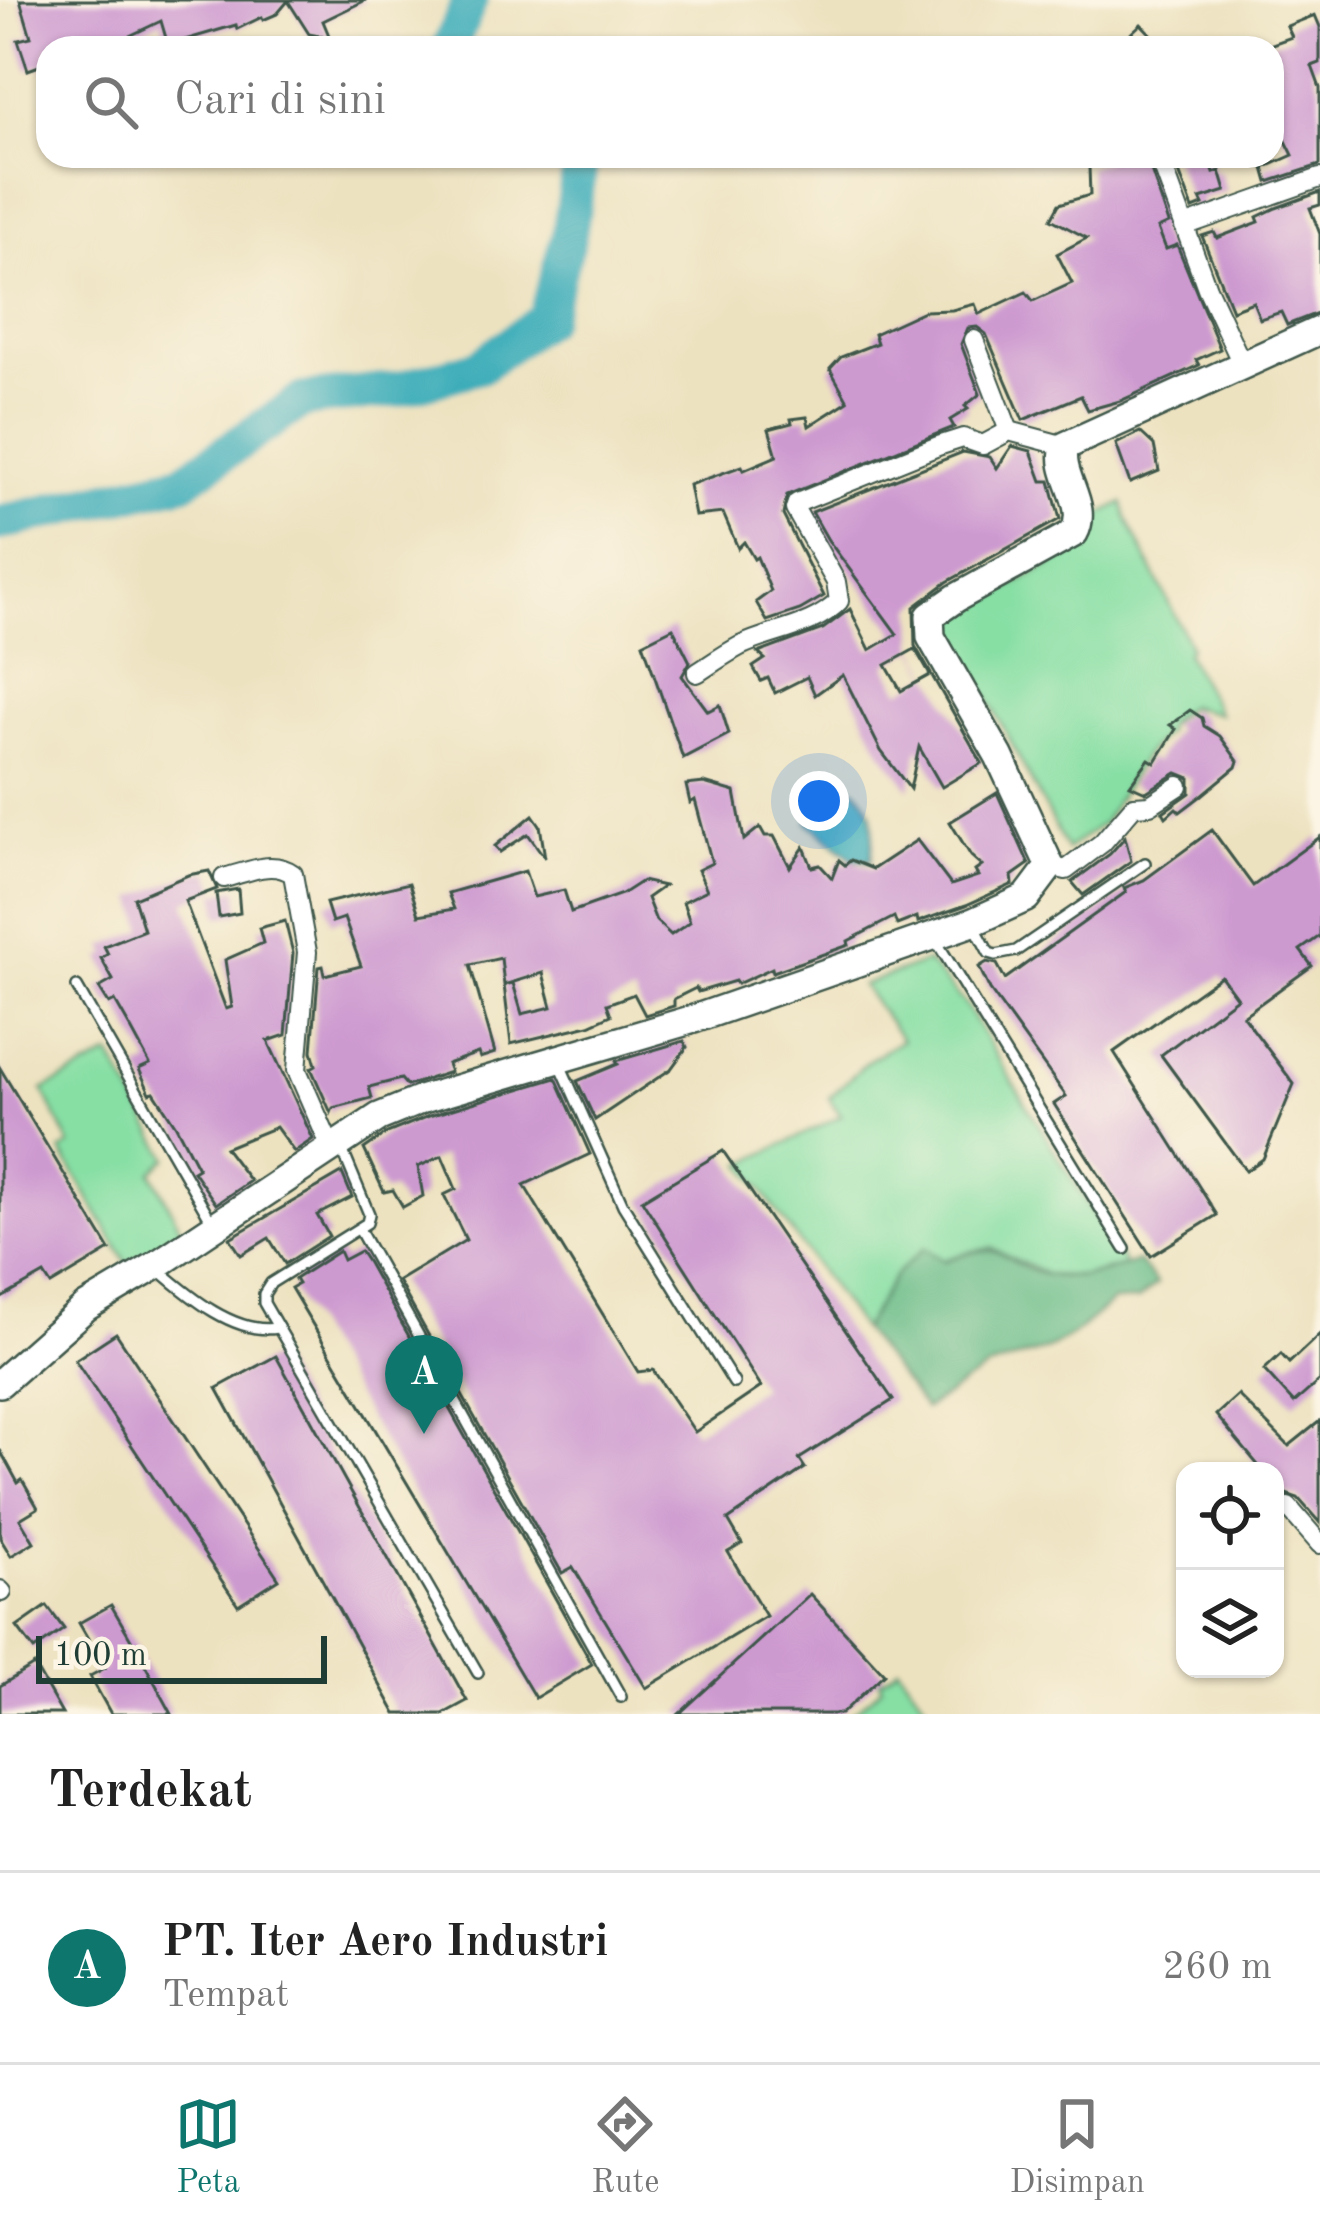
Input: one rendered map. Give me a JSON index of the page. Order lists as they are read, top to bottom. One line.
{"scale_bar":"100 m","page":{"search":"Cari di sini","pins":"A","scale":"100 m","heading":"Terdekat","list":[{"mark":"A","name":"PT. Iter Aero Industri","note":"Tempat","value":"260 m"}],"nav":["Peta","Rute","Disimpan"]}}
